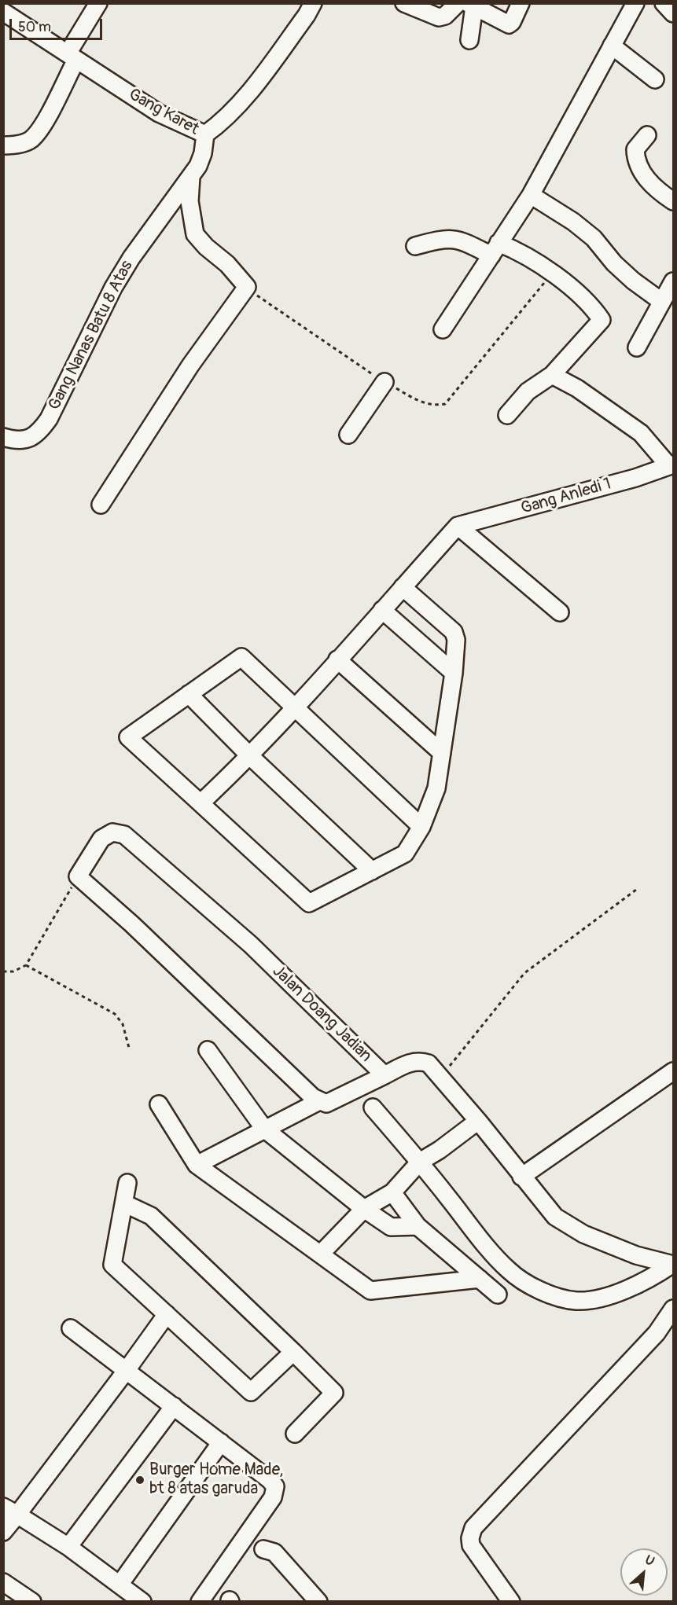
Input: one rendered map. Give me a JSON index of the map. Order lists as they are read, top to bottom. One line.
{"streets":{"street":["Gang Karet","Gang Nanas Batu 8 Atas","Gang Anledi 1","Jalan Doang Jadian"]},"crossings":[["Gang Karet","Gang Nanas Batu 8 Atas"]],"places":["Burger Home Made, bt 8 atas garuda"],"scale_bar":"50 m","north":"top right"}
